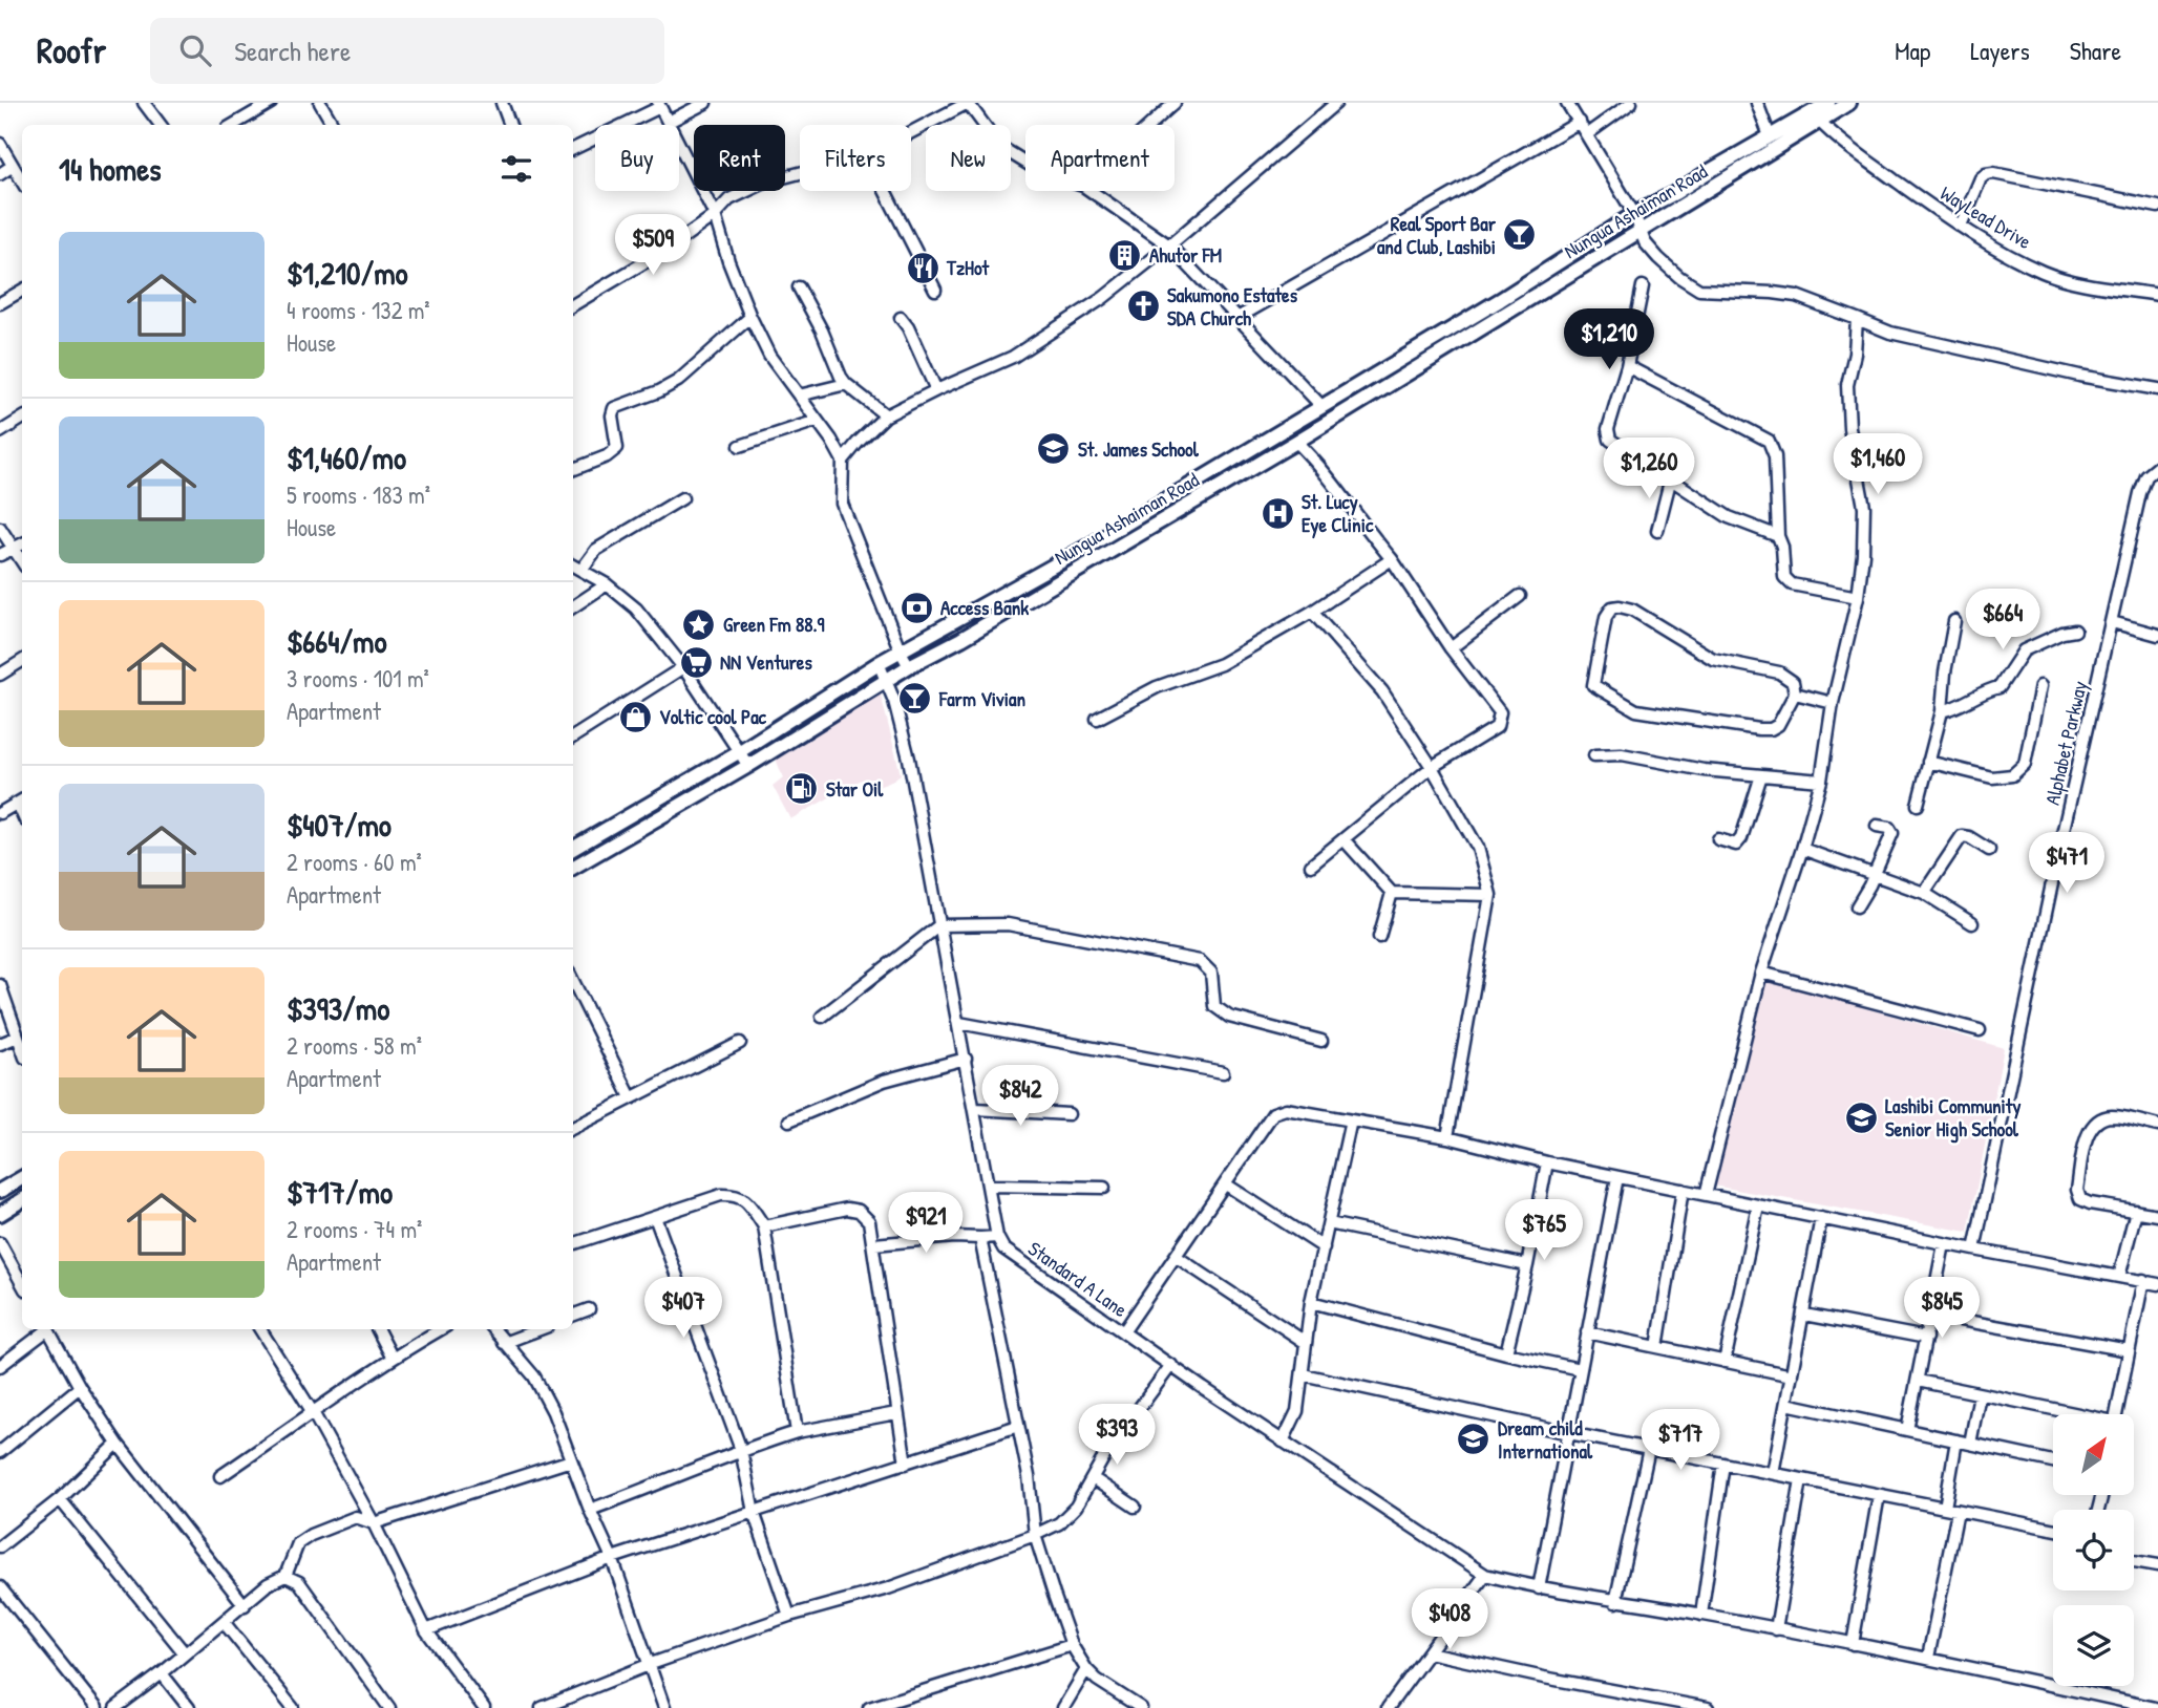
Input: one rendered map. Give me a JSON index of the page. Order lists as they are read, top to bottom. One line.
{"streets":{"main road":["Nungua Ashaiman Road"],"street":["WayLead Drive","Alphabet Parkway","Standard A Lane"]},"crossings":[["Nungua Ashaiman Road","WayLead Drive"]],"places":{"bar":["Real Sport Bar and Club, Lashibi","Farm Vivian"],"building":["Ahutor FM"],"restaurant":["TzHot"],"church":["Sakumono Estates SDA Church"],"school or university":["St. James School","Lashibi Community Senior High School","Dream child International"],"hospital":["St. Lucy Eye Clinic"],"bank":["Access Bank"],"place":["Green Fm 88.9"],"supermarket":["NN Ventures"],"shop":["Voltic cool Pac"],"fuel station":["Star Oil"]},"north":"top right","page":{"header":"Roofr","search":"Search here","nav":["Map","Layers","Share"],"chip":["Buy","Rent","Filters","New","Apartment"],"heading":"14 homes","list":[{"name":"$1,210/mo","note":"4 rooms · 132 m² · House"},{"name":"$1,460/mo","note":"5 rooms · 183 m² · House"},{"name":"$664/mo","note":"3 rooms · 101 m² · Apartment"},{"name":"$407/mo","note":"2 rooms · 60 m² · Apartment"},{"name":"$393/mo","note":"2 rooms · 58 m² · Apartment"},{"name":"$717/mo","note":"2 rooms · 74 m² · Apartment"}],"price":["$509","$1,210","$1,460","$1,260","$664","$471","$842","$921","$765","$407","$845","$393","$717","$408"]}}
